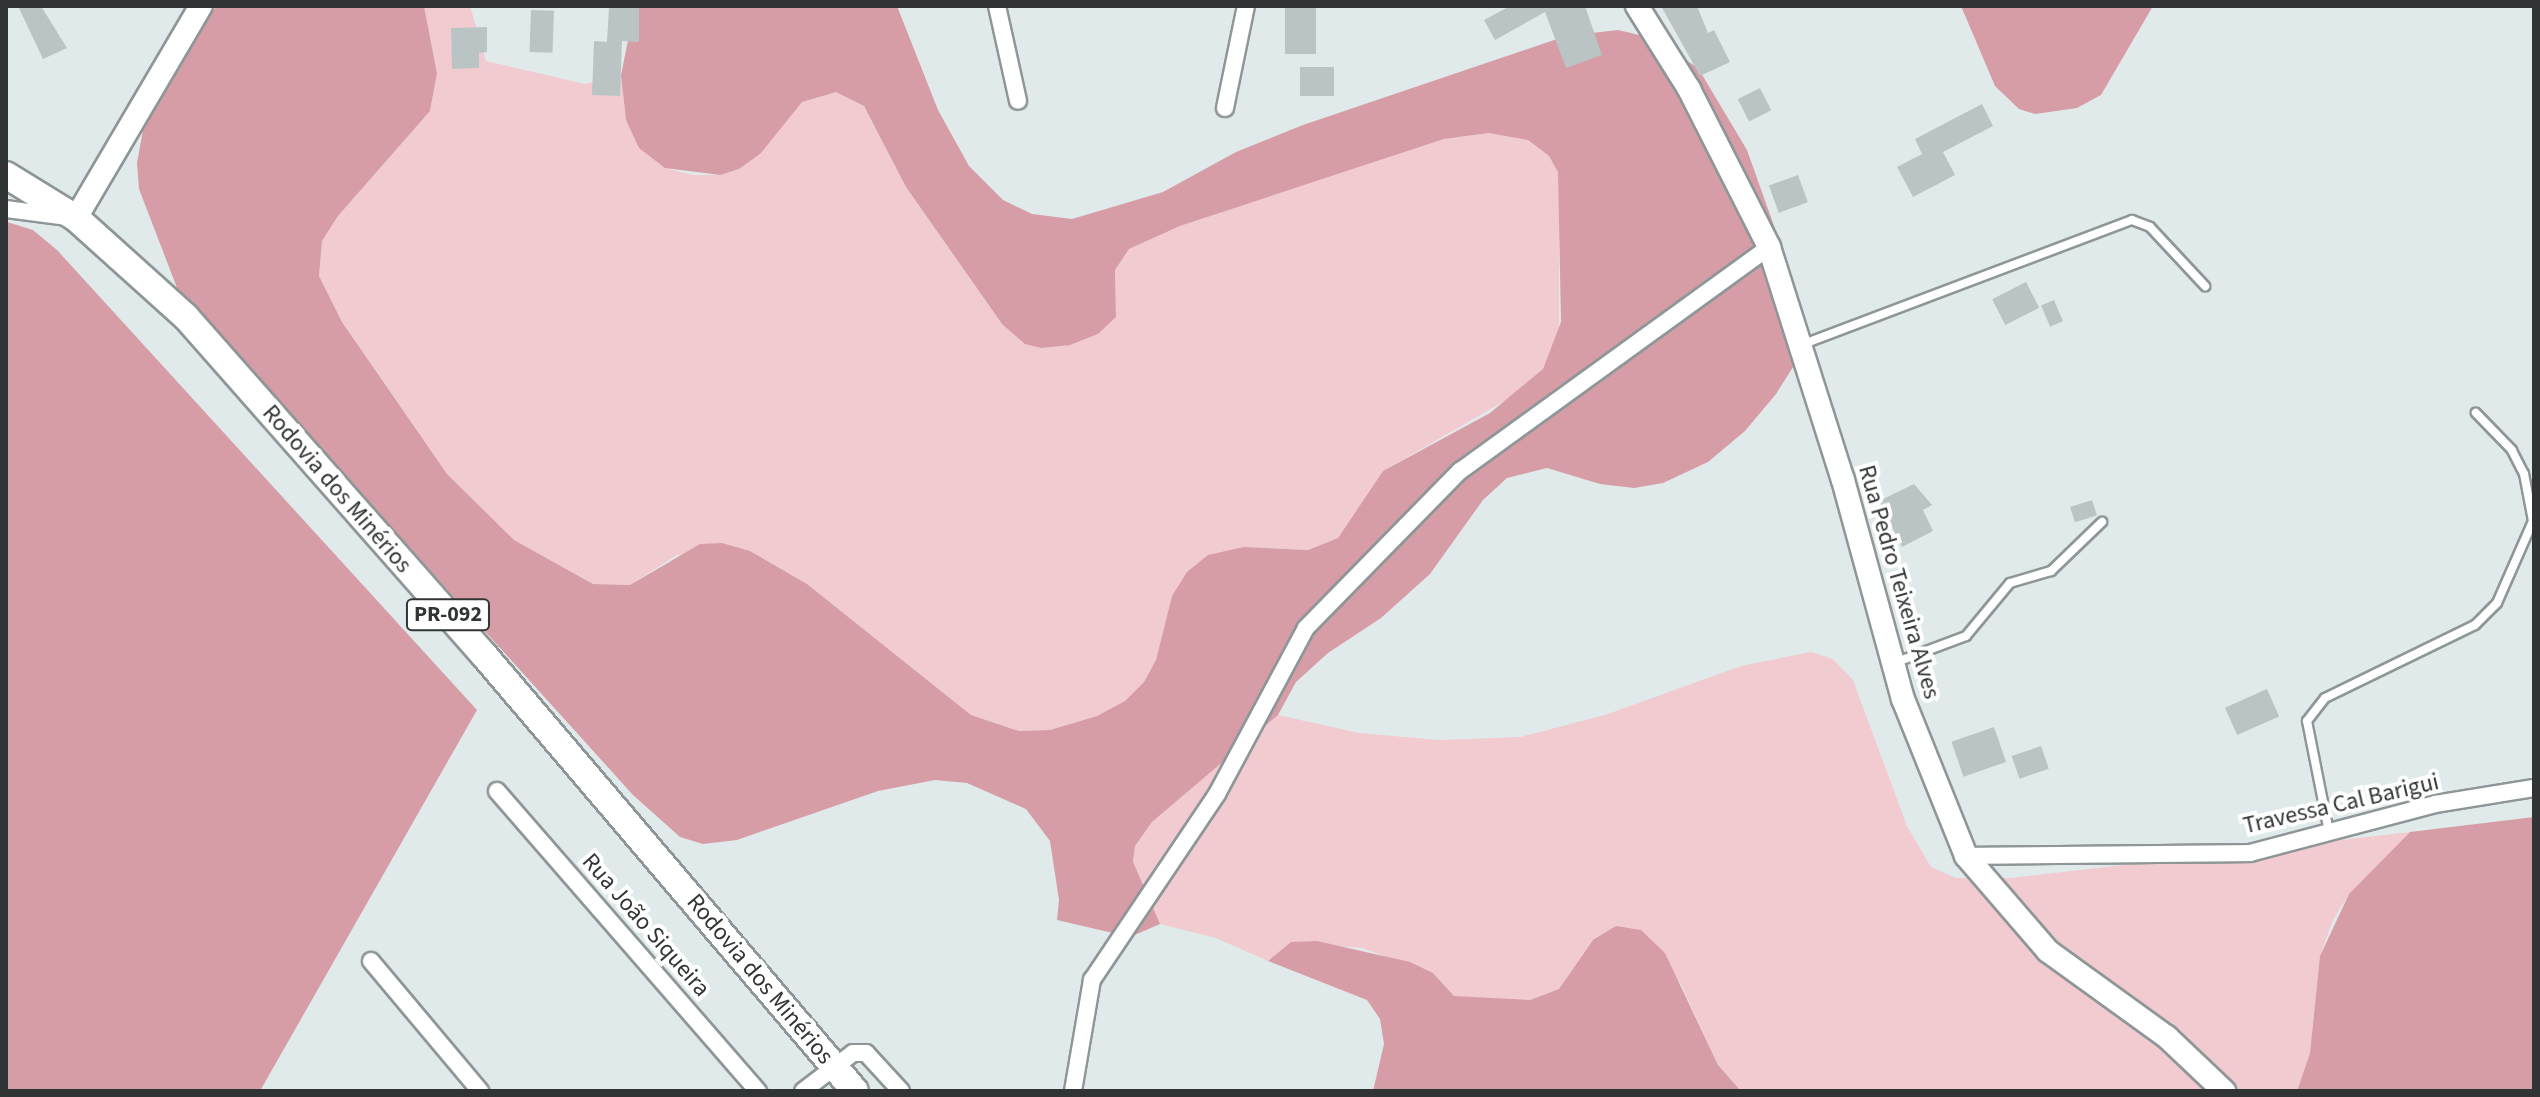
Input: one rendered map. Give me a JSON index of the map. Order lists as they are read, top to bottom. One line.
{"streets":{"main road":["Rodovia dos Minérios","PR-092"],"street":["Rua Pedro Teixeira Alves","Travessa Cal Barigui","Rua João Siqueira"]},"crossings":[["Rua Pedro Teixeira Alves","Travessa Cal Barigui"]]}
